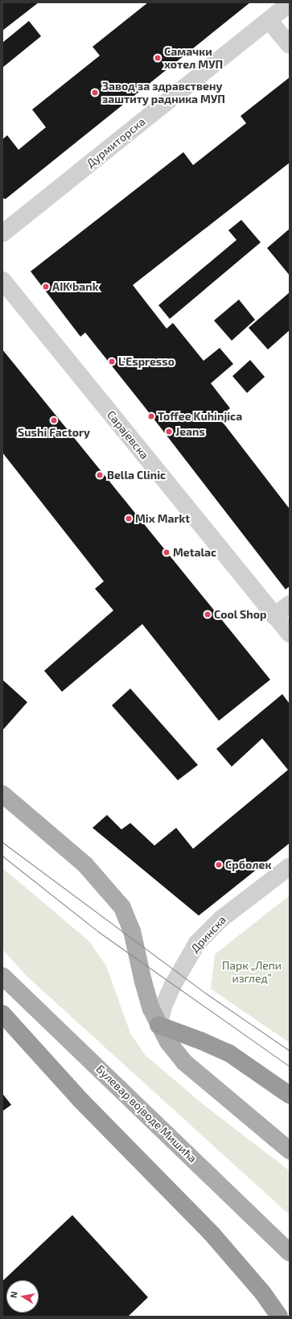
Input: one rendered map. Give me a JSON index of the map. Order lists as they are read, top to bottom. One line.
{"streets":{"main road":["Булевар војводе Мишића"],"street":["Дурмиторска","Сарајевска","Дринска"]},"parks":["Парк „Лепи изглед”"],"places":["Самачки хотел МУП","Завод за здравствену заштиту радника МУП","AIK bank","L'Espresso","Toffee Kuhinjica","Sushi Factory","Jeans","Bella Clinic","Mix Markt","Metalac","Cool Shop","Срболек"],"north":"left"}
